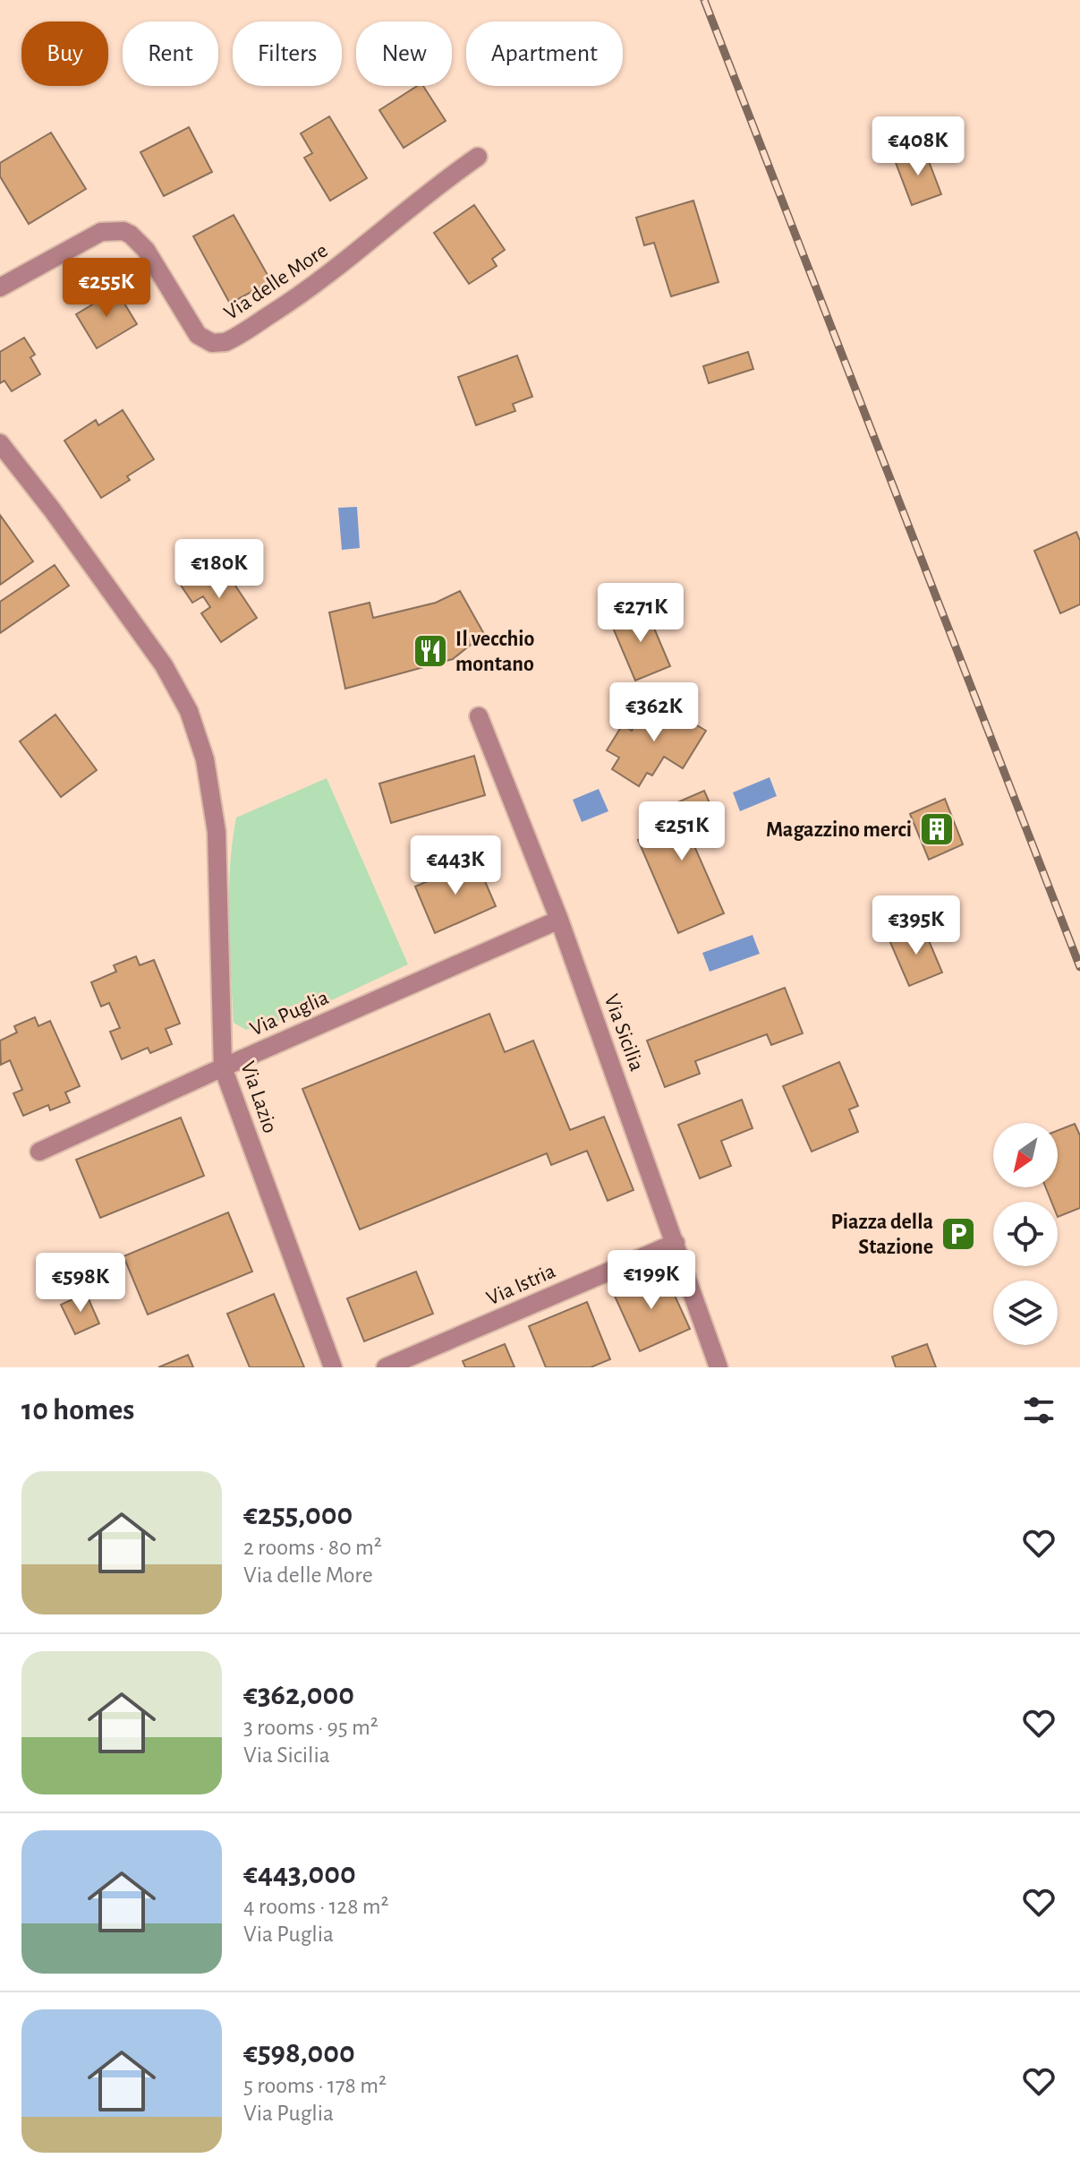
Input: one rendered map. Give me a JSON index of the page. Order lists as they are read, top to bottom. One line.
{"streets":{"street":["Via delle More","Via Puglia","Via Sicilia","Via Lazio","Via Istria"]},"crossings":[["Via Puglia","Via Sicilia"],["Via Puglia","Via Lazio"],["Via Sicilia","Via Istria"]],"places":{"restaurant":["Il vecchio montano"],"building":["Magazzino merci"],"parking":["Piazza della Stazione"]},"north":"bottom left","page":{"chip":["Buy","Rent","Filters","New","Apartment"],"price":["€408K","€255K","€180K","€271K","€362K","€251K","€443K","€395K","€199K","€598K"],"heading":"10 homes","list":[{"name":"€255,000","note":"2 rooms · 80 m² · Via delle More"},{"name":"€362,000","note":"3 rooms · 95 m² · Via Sicilia"},{"name":"€443,000","note":"4 rooms · 128 m² · Via Puglia"},{"name":"€598,000","note":"5 rooms · 178 m² · Via Puglia"}]}}
